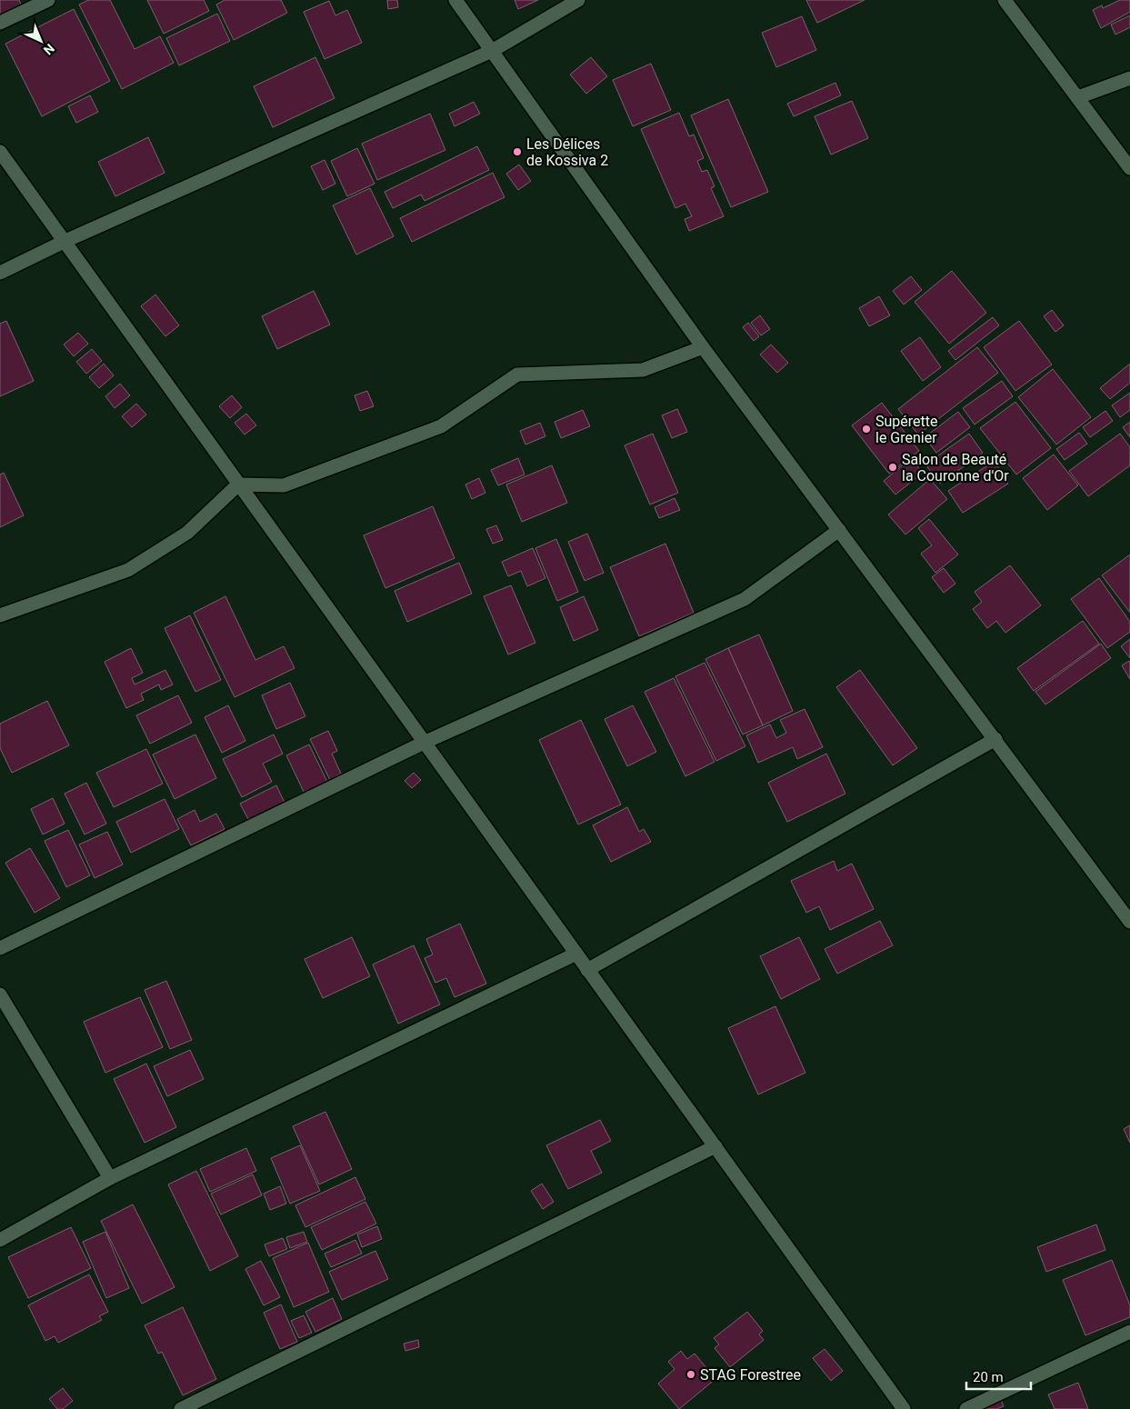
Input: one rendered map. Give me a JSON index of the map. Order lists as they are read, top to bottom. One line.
{"places":["Les Délices de Kossiva 2","Supérette le Grenier","Salon de Beauté la Couronne d'Or","STAG Forestree"],"scale_bar":"20 m","north":"bottom right"}
